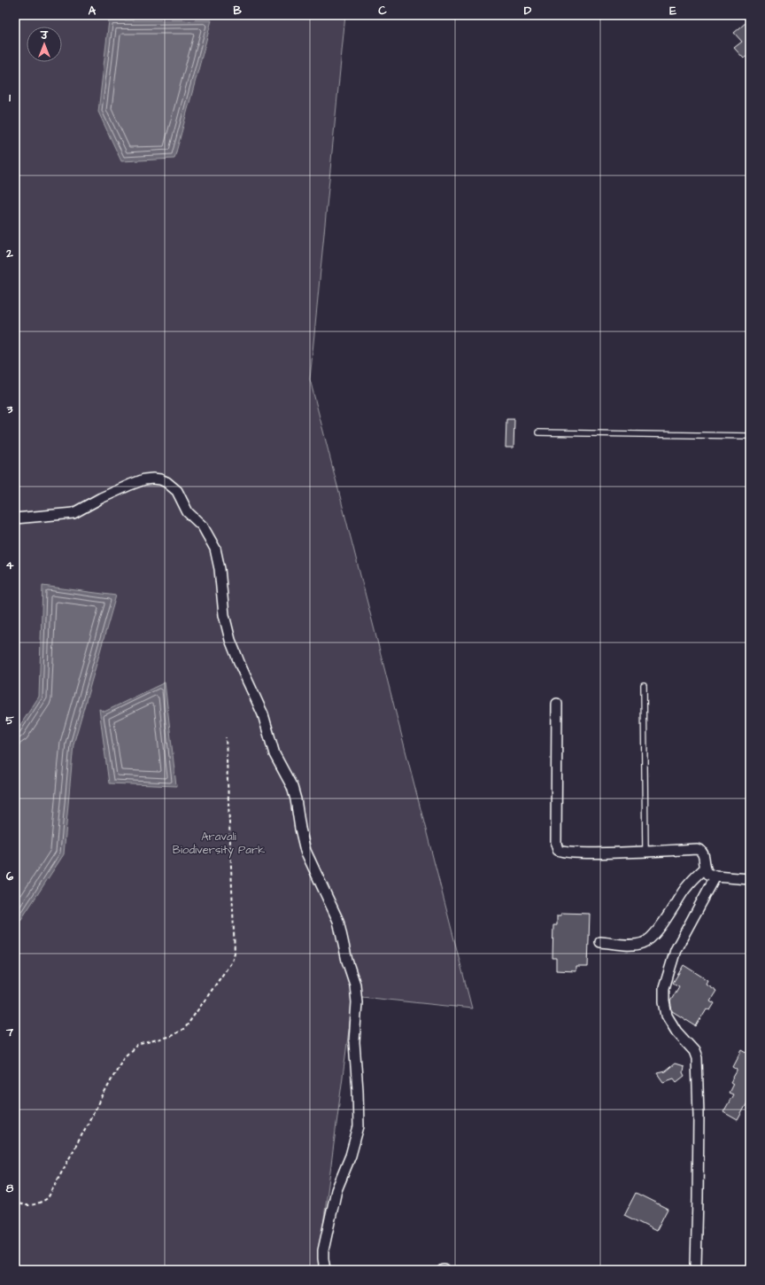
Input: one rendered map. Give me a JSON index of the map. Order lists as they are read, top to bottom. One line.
{"parks":["Aravali Biodiversity Park"],"north":"top","grid":{"columns":["A","B","C","D","E"],"rows":["1","2","3","4","5","6","7","8"]}}
